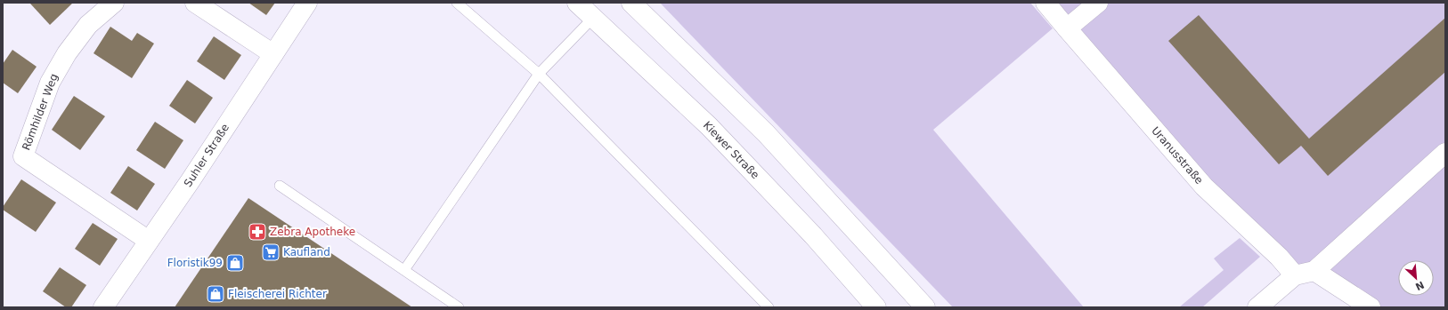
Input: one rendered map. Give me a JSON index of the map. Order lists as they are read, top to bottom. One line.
{"streets":{"street":["Römhilder Weg","Kiewer Straße","Suhler Straße","Uranusstraße"]},"crossings":[["Römhilder Weg","Suhler Straße"]],"places":{"pharmacy":["Zebra Apotheke"],"supermarket":["Kaufland"],"shop":["Floristik99","Fleischerei Richter"]},"north":"bottom right"}
